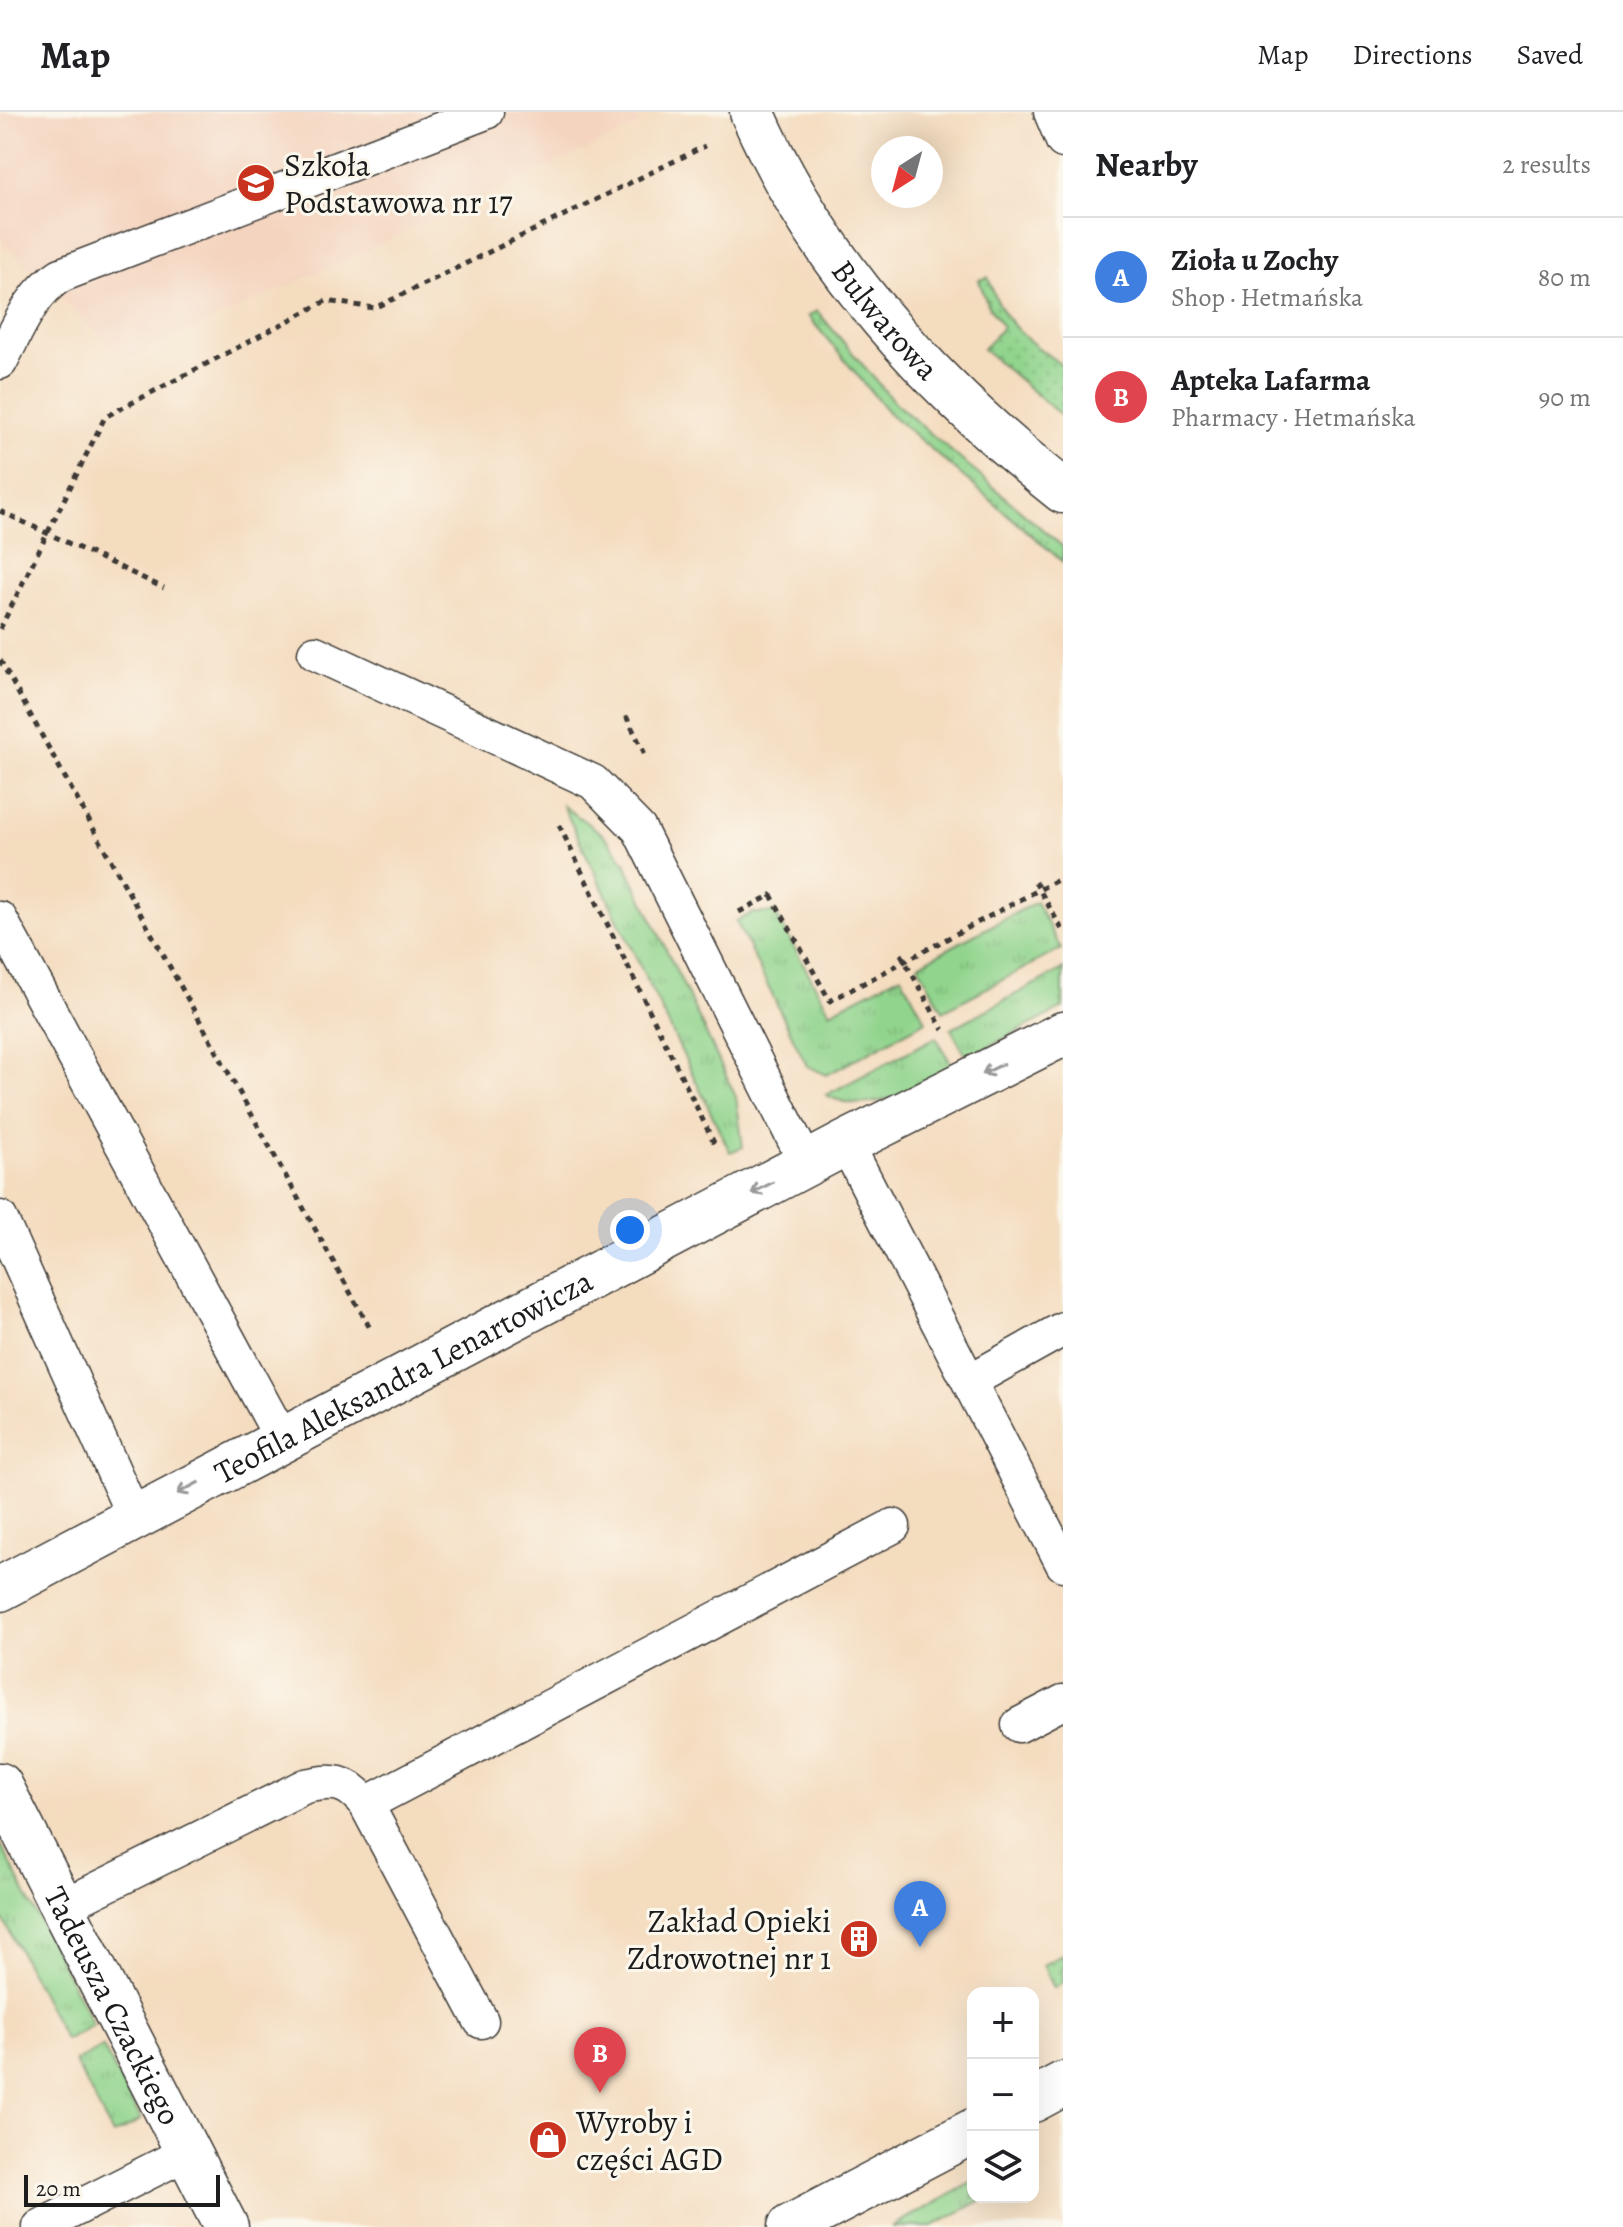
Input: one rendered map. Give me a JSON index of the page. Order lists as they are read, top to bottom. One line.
{"streets":{"street":["Bulwarowa","Teofila Aleksandra Lenartowicza","Tadeusza Czackiego"]},"one_way":["Teofila Aleksandra Lenartowicza"],"places":{"school or university":["Szkoła Podstawowa nr 17"],"building":["Zakład Opieki Zdrowotnej nr 1"],"shop":["Wyroby i części AGD"]},"scale_bar":"20 m","north":"bottom left","page":{"header":"Map","nav":["Map","Directions","Saved"],"heading":["Nearby","2 results"],"list":[{"mark":"A","name":"Zioła u Zochy","note":"Shop · Hetmańska","value":"80 m"},{"mark":"B","name":"Apteka Lafarma","note":"Pharmacy · Hetmańska","value":"90 m"}],"pins":["A","B"],"map_buttons":["+","−"],"scale":"20 m"}}
